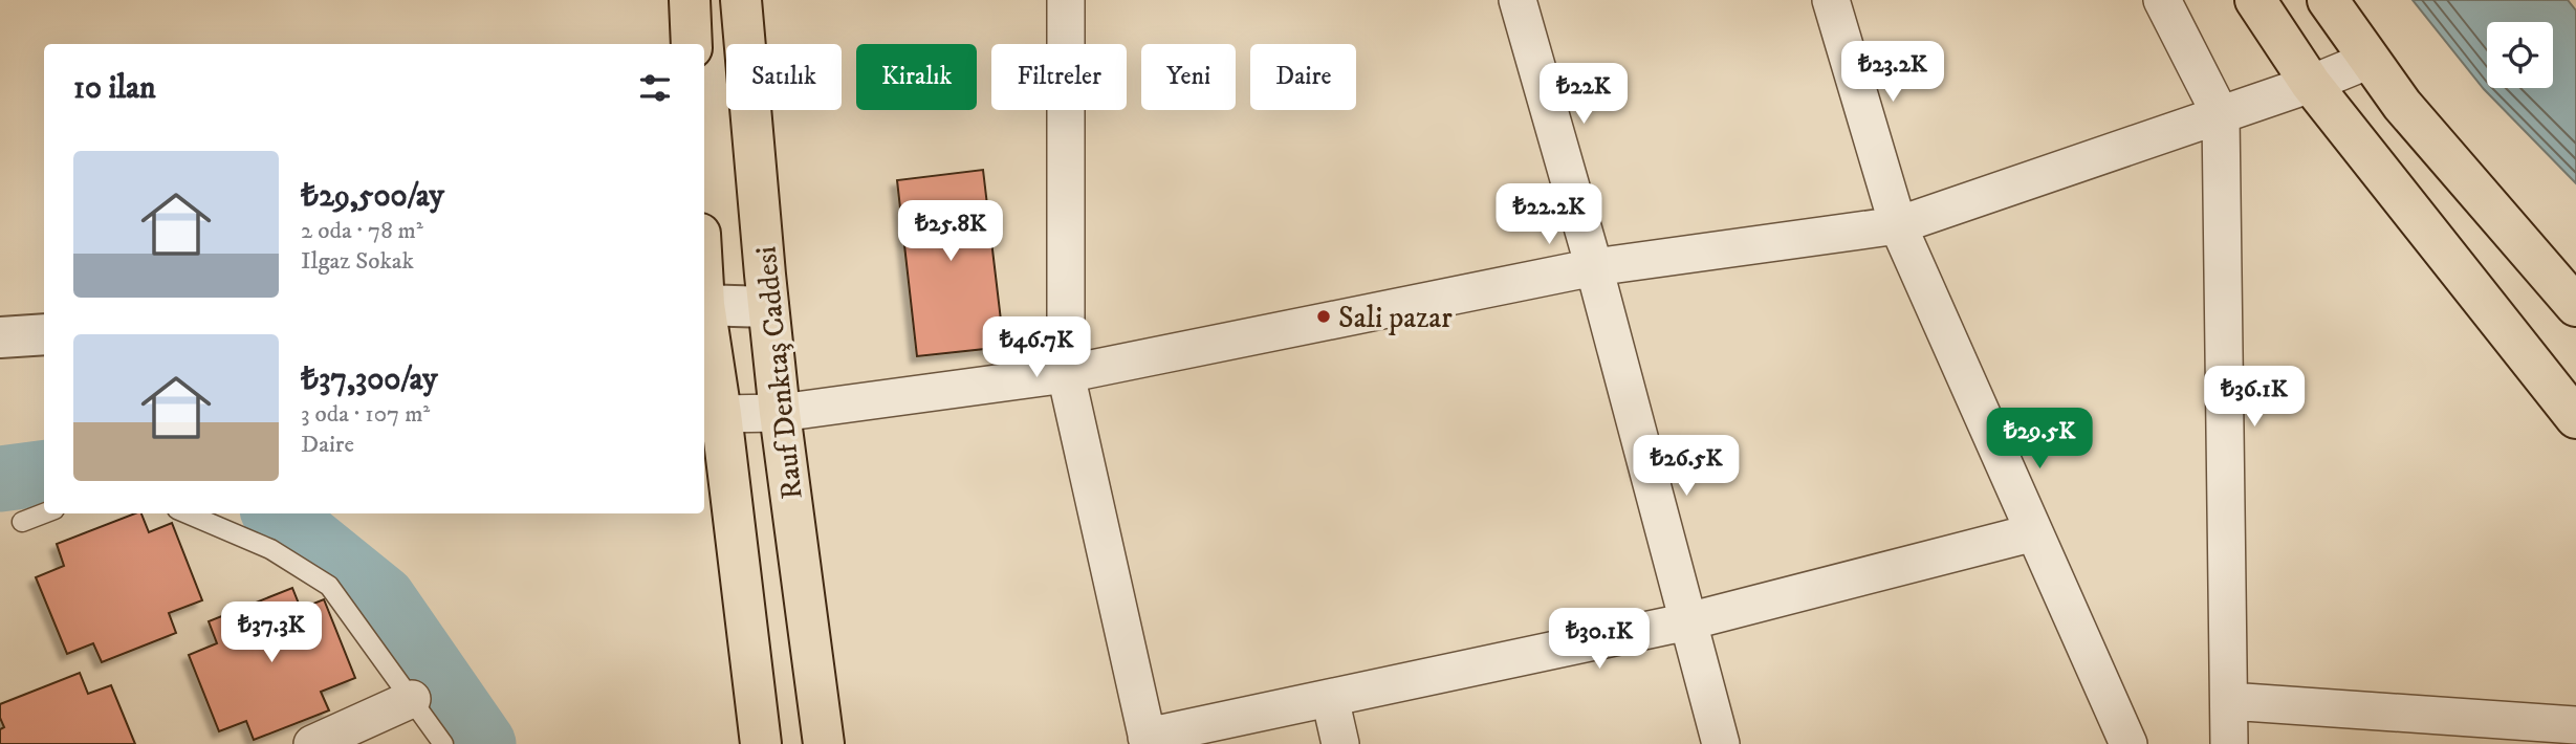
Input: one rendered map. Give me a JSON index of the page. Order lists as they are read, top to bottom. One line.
{"streets":{"main road":["Rauf Denktaş Caddesi"]},"places":["Sali pazar"],"page":{"price":["₺23.2K","₺22K","₺22.2K","₺25.8K","₺46.7K","₺36.1K","₺29.5K","₺26.5K","₺37.3K","₺30.1K"],"chip":["Satılık","Kiralık","Filtreler","Yeni","Daire"],"heading":"10 ilan","list":[{"name":"₺29,500/ay","note":"2 oda · 78 m² · Ilgaz Sokak"},{"name":"₺37,300/ay","note":"3 oda · 107 m² · Daire"}]}}
